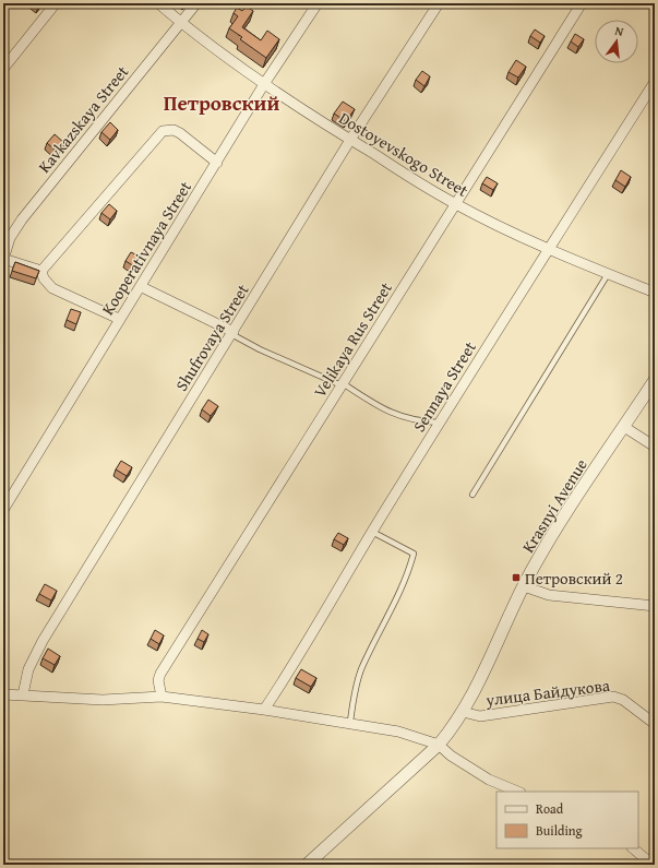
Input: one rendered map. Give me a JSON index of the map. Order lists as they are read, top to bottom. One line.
{"streets":{"street":["Kavkazskaya Street","Dostoyevskogo Street","Kooperativnaya Street","Shufrovaya Street","Velikaya Rus Street","Sennaya Street","Krasnyi Avenue","улица Байдукова"]},"crossings":[["Kavkazskaya Street","Dostoyevskogo Street"],["Dostoyevskogo Street","Kooperativnaya Street"],["Dostoyevskogo Street","Shufrovaya Street"],["Dostoyevskogo Street","Velikaya Rus Street"],["Dostoyevskogo Street","Sennaya Street"],["Krasnyi Avenue","улица Байдукова"]],"districts":["Петровский"],"places":{"transit":["Петровский 2"]},"legend":["Road","Building"],"north":"top"}
